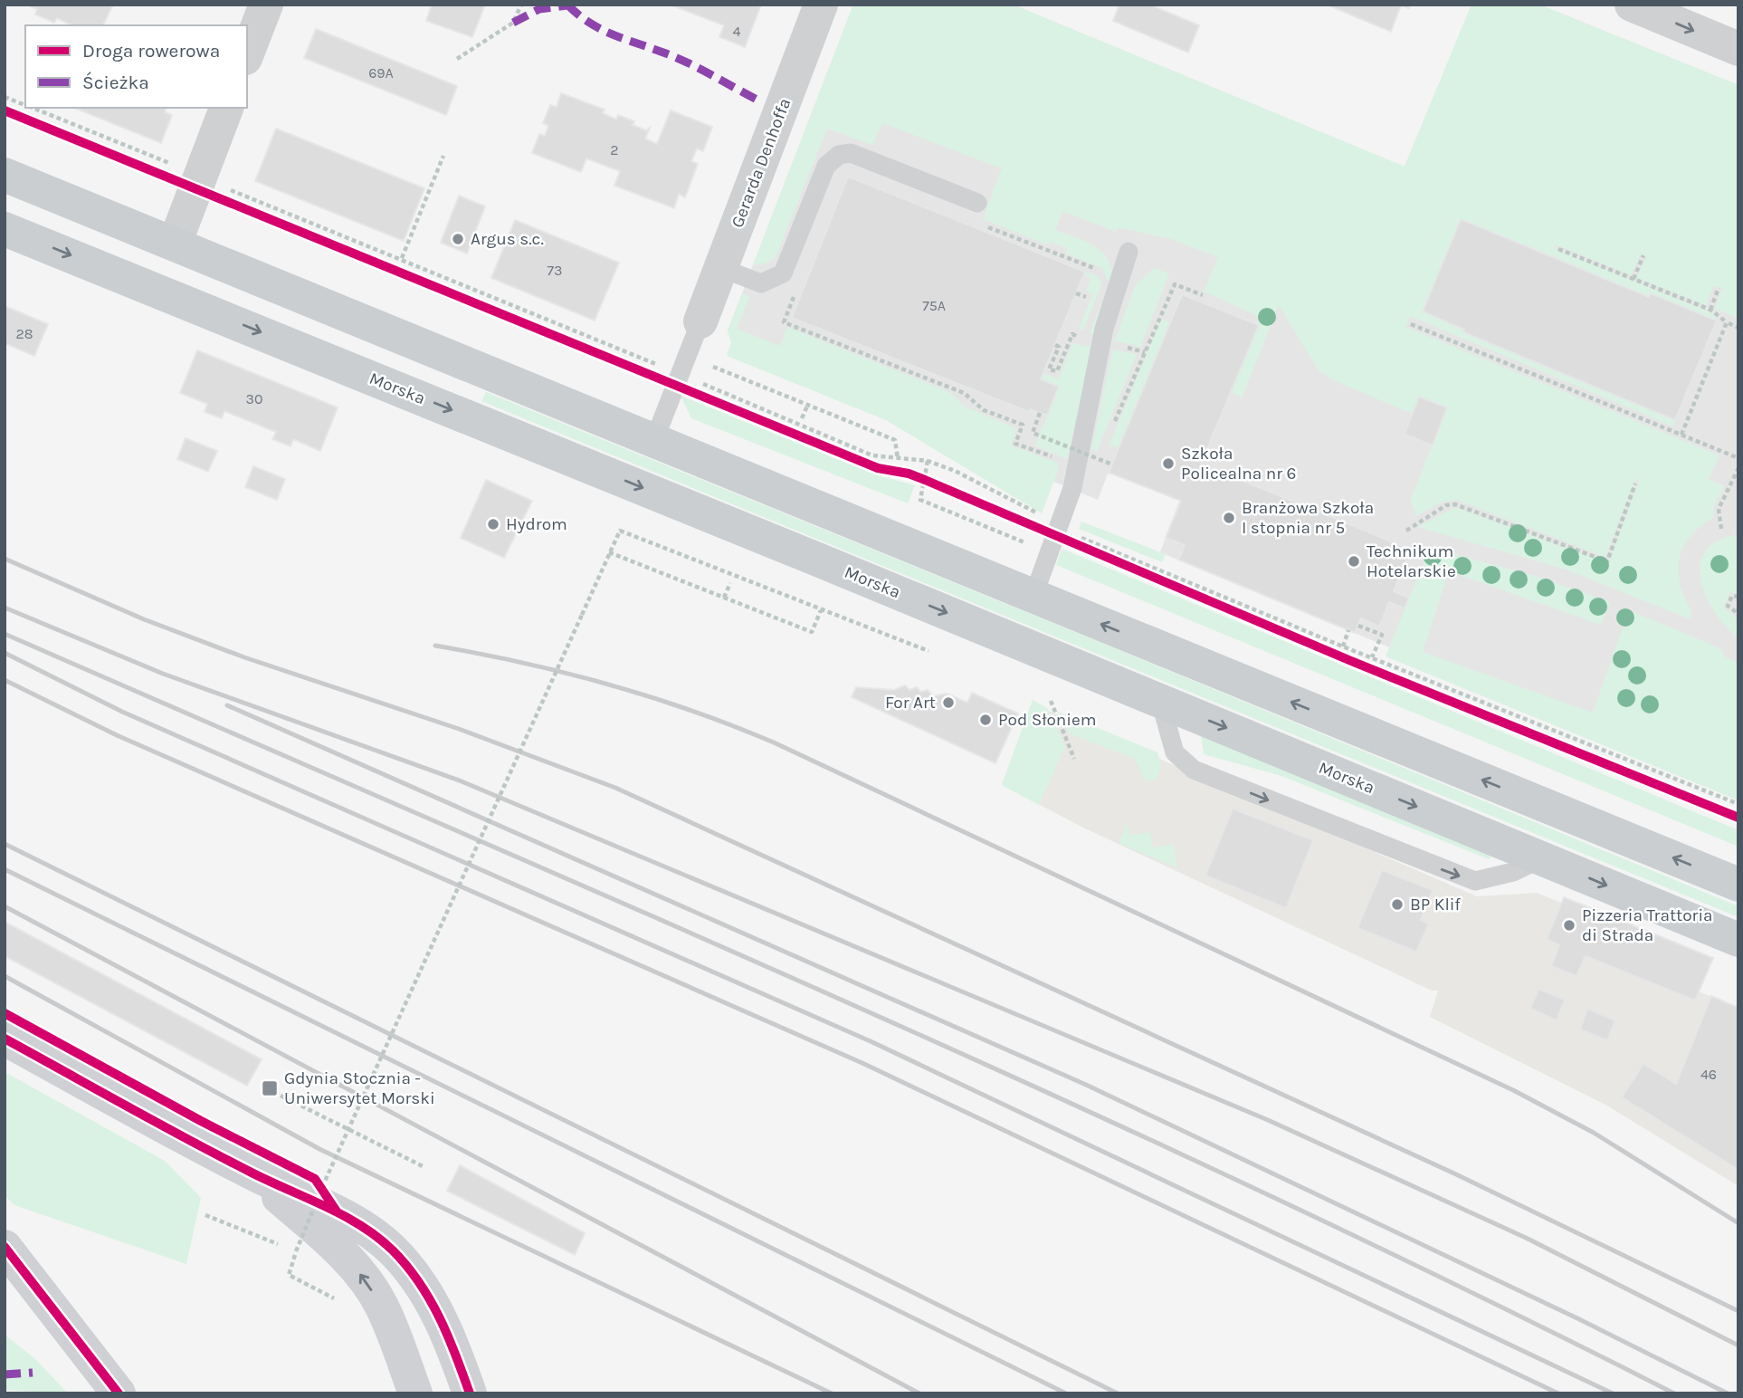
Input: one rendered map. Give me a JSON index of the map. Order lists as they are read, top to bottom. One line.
{"streets":{"main road":["Morska"],"street":["Gerarda Denhoffa"]},"places":{"other":["Argus s.c.","Szkoła Policealna nr 6","Branżowa Szkoła I stopnia nr 5","Hydrom","Technikum Hotelarskie","For Art","Pod Słoniem","BP Klif","Pizzeria Trattoria di Strada"],"transit":["Gdynia Stocznia - Uniwersytet Morski"]},"house_numbers":["4","69A","2","73","75A","28","30","46"],"legend":["Droga rowerowa","Ścieżka"]}
